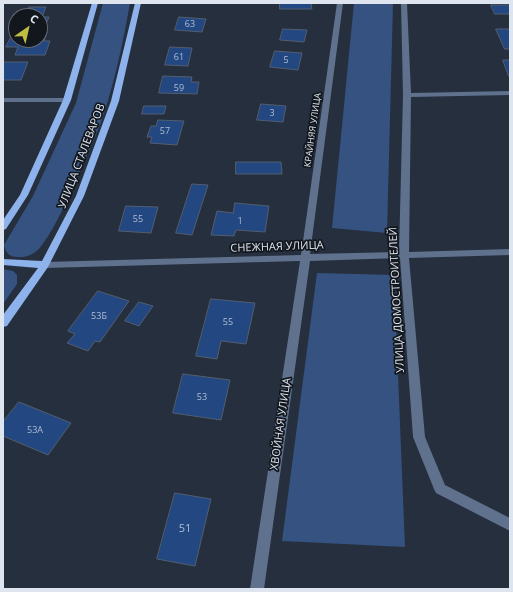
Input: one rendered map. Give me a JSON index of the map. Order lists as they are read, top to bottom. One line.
{"streets":{"main road":["УЛИЦА СТАЛЕВАРОВ"],"street":["КРАЙНЯЯ УЛИЦА","СНЕЖНАЯ УЛИЦА","УЛИЦА ДОМОСТРОИТЕЛЕЙ","ХВОЙНАЯ УЛИЦА"]},"crossings":[["КРАЙНЯЯ УЛИЦА","СНЕЖНАЯ УЛИЦА"],["КРАЙНЯЯ УЛИЦА","ХВОЙНАЯ УЛИЦА"],["УЛИЦА СТАЛЕВАРОВ","СНЕЖНАЯ УЛИЦА"],["СНЕЖНАЯ УЛИЦА","УЛИЦА ДОМОСТРОИТЕЛЕЙ"],["СНЕЖНАЯ УЛИЦА","ХВОЙНАЯ УЛИЦА"]],"house_numbers":["63","61","5","59","3","57","55","1","53Б","55","53","53А","51"],"north":"top right"}
